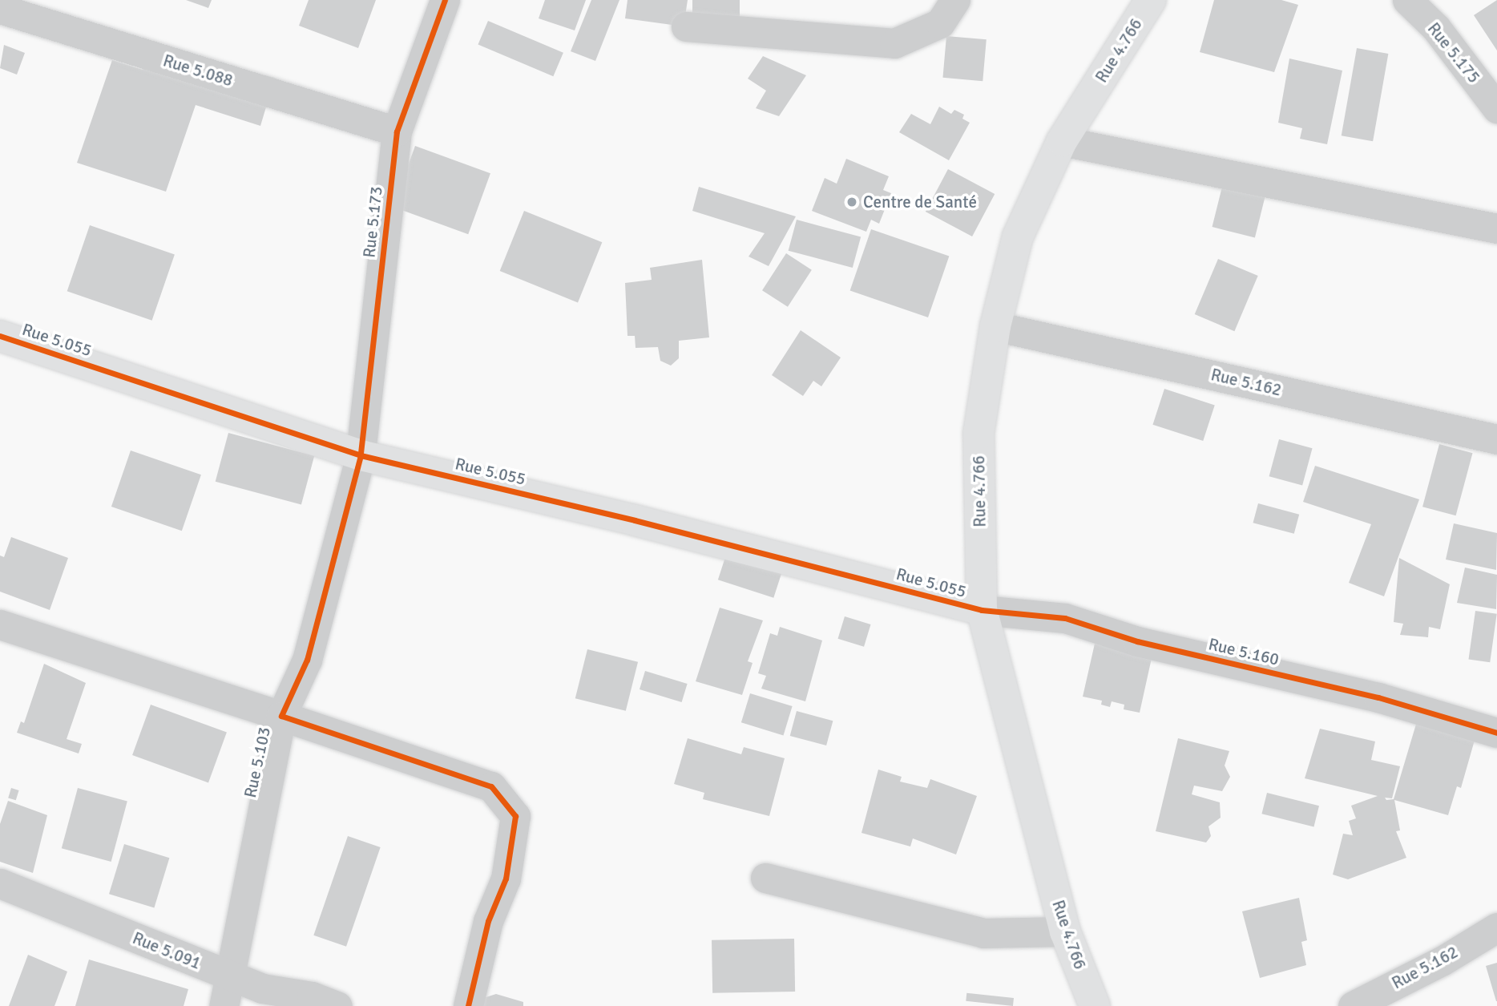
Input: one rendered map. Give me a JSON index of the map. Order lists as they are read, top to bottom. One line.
{"streets":{"street":["Rue 4.766","Rue 5.175","Rue 5.088","Rue 5.173","Rue 5.055","Rue 5.162","Rue 5.160","Rue 5.103","Rue 5.091"]},"crossings":[["Rue 4.766","Rue 5.055"],["Rue 4.766","Rue 5.162"],["Rue 4.766","Rue 5.160"],["Rue 5.088","Rue 5.173"],["Rue 5.173","Rue 5.055"],["Rue 5.173","Rue 5.103"],["Rue 5.055","Rue 5.160"],["Rue 5.103","Rue 5.091"]],"places":["Centre de Santé"]}
